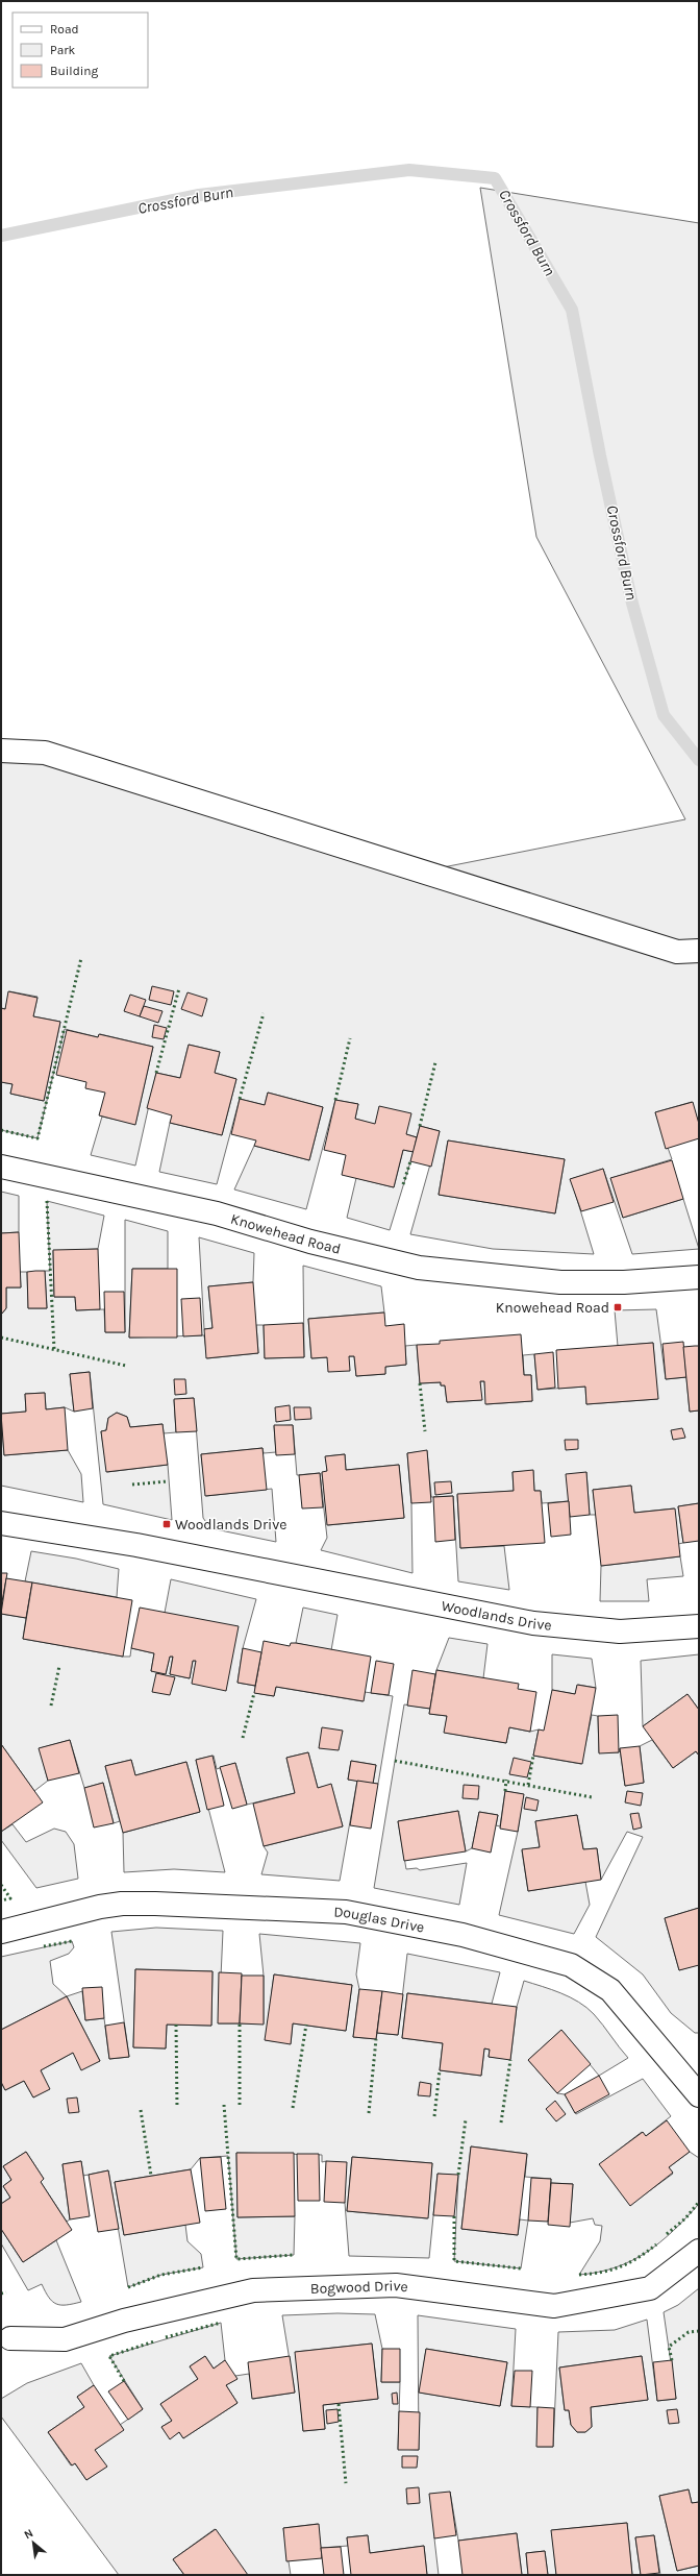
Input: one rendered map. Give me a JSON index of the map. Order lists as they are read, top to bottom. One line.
{"streets":{"street":["Knowehead Road","Woodlands Drive","Douglas Drive","Bogwood Drive"]},"water":["Crossford Burn"],"places":{"transit":["Knowehead Road","Woodlands Drive"]},"legend":["Road","Park","Building"],"north":"top left"}
